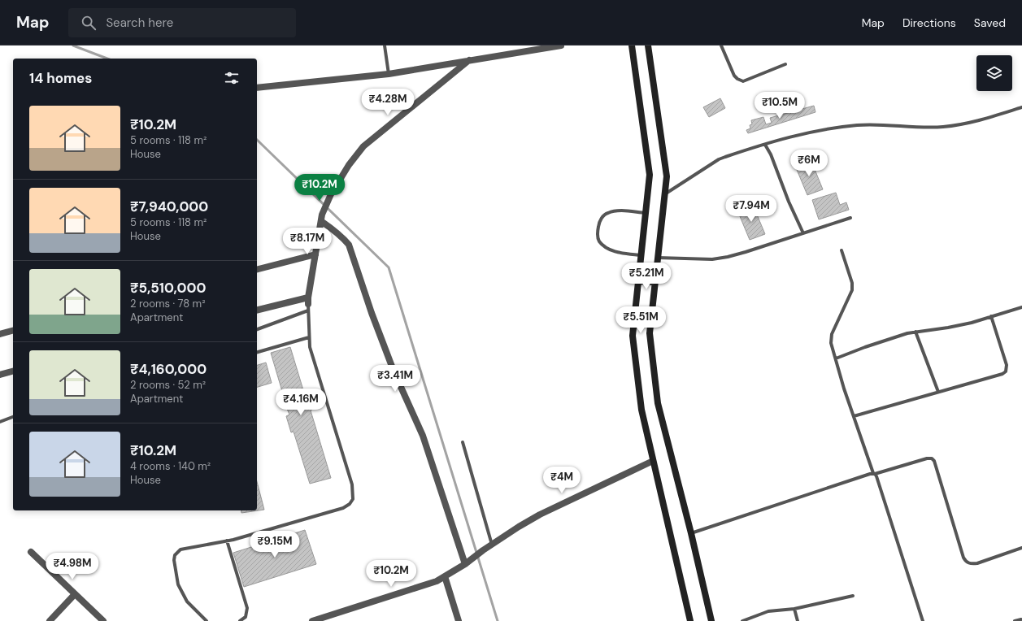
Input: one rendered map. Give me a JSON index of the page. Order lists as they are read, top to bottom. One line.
{"page":{"header":"Map","search":"Search here","nav":["Map","Directions","Saved"],"heading":"14 homes","price":["₹4.28M","₹10.5M","₹6M","₹10.2M","₹7.94M","₹8.17M","₹5.21M","₹5.51M","₹3.41M","₹4.16M","₹4M","₹9.15M","₹4.98M","₹10.2M"],"list":[{"name":"₹10.2M","note":"5 rooms · 118 m² · House"},{"name":"₹7,940,000","note":"5 rooms · 118 m² · House"},{"name":"₹5,510,000","note":"2 rooms · 78 m² · Apartment"},{"name":"₹4,160,000","note":"2 rooms · 52 m² · Apartment"},{"name":"₹10.2M","note":"4 rooms · 140 m² · House"}]}}
